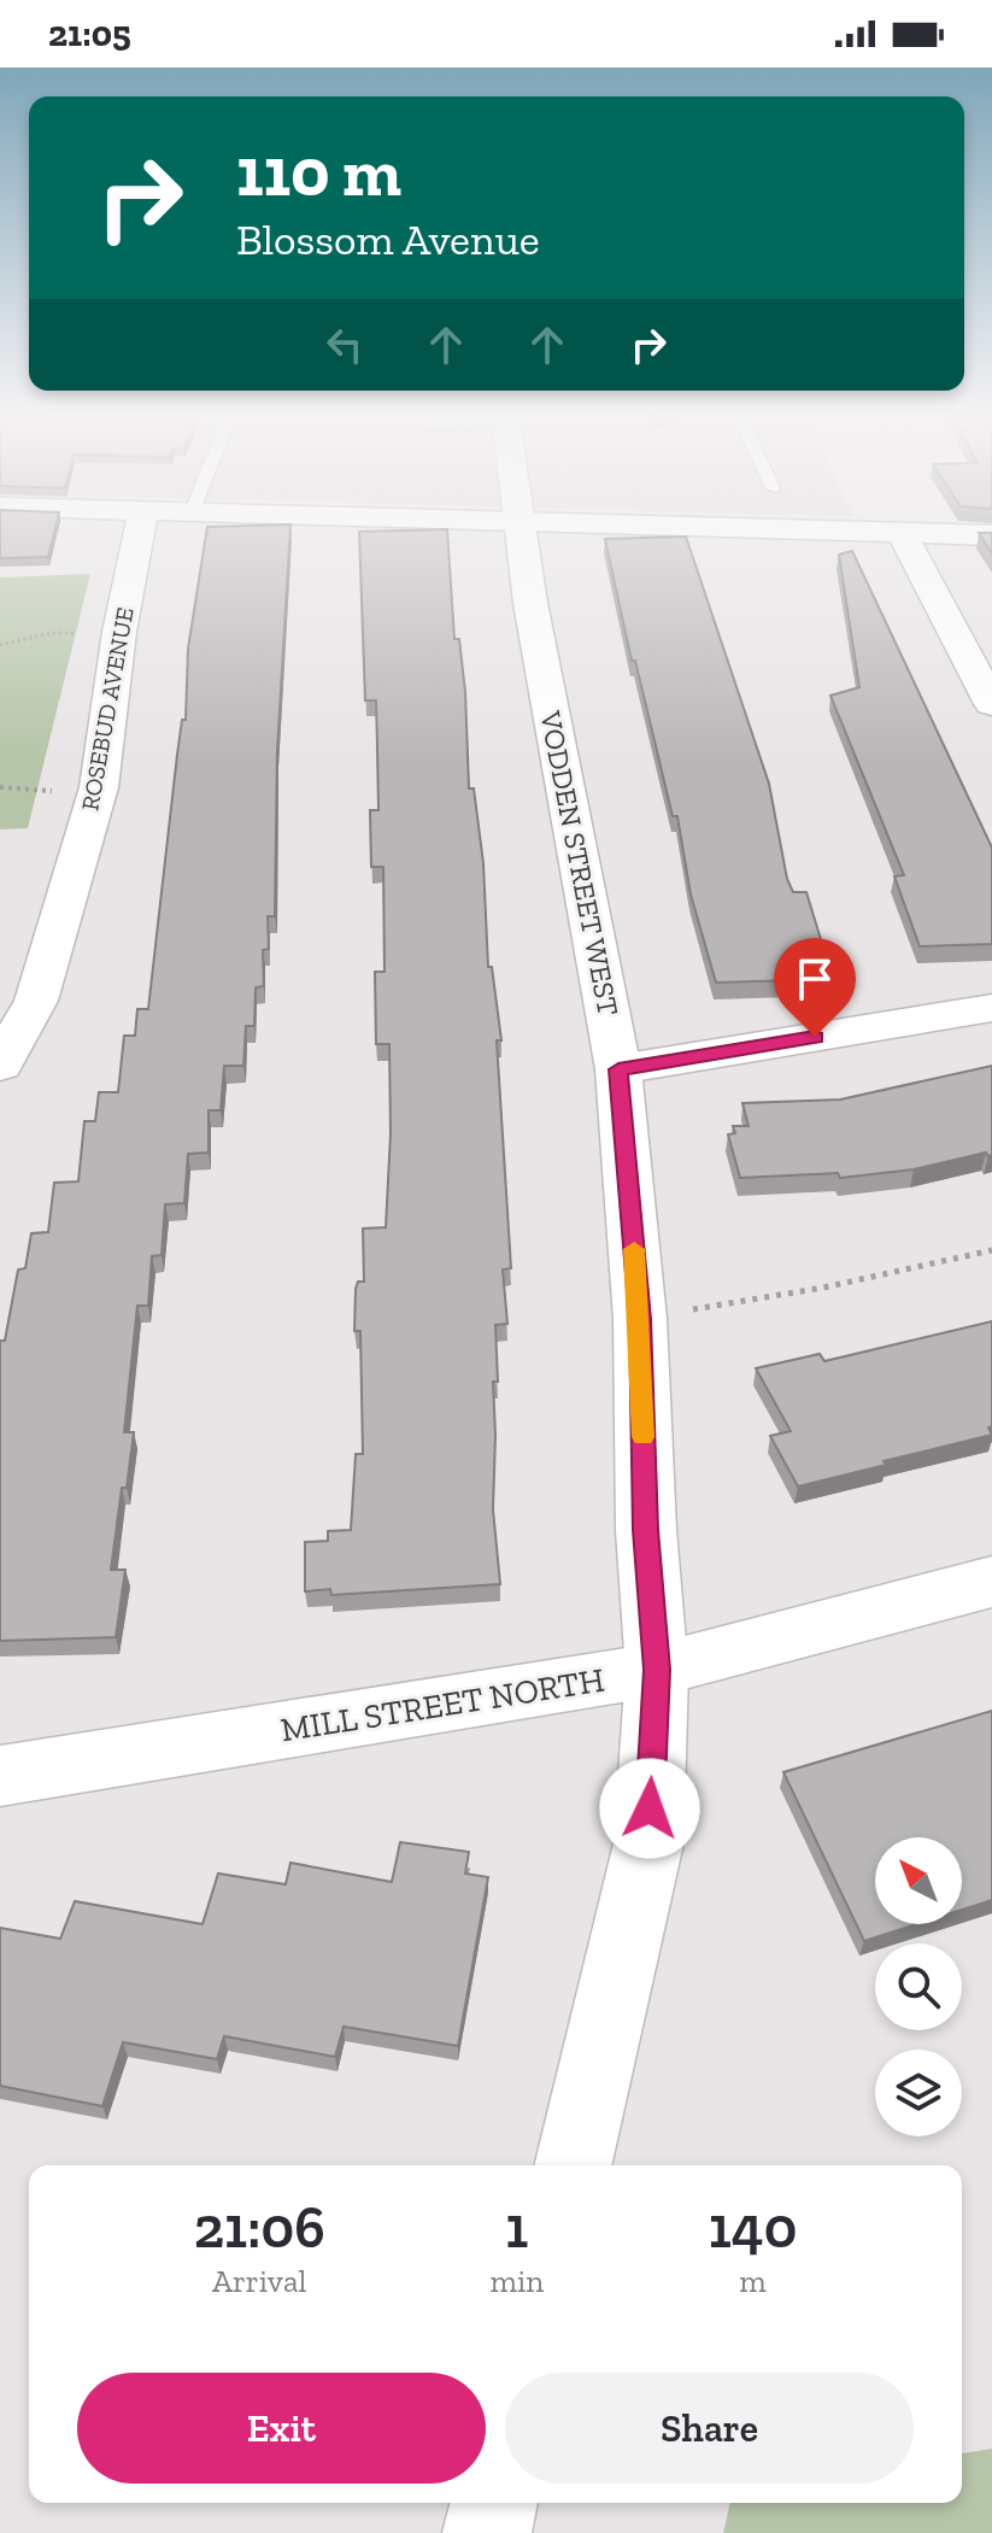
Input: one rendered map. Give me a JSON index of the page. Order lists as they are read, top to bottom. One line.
{"streets":{"street":["ROSEBUD AVENUE","VODDEN STREET WEST","MILL STREET NORTH"]},"crossings":[["VODDEN STREET WEST","MILL STREET NORTH"]],"north":"top left","page":{"status":"21:05","turn":["110 m","Blossom Avenue"],"eta":["21:06","Arrival","1","min","140","m"],"buttons":["Exit","Share"]}}
